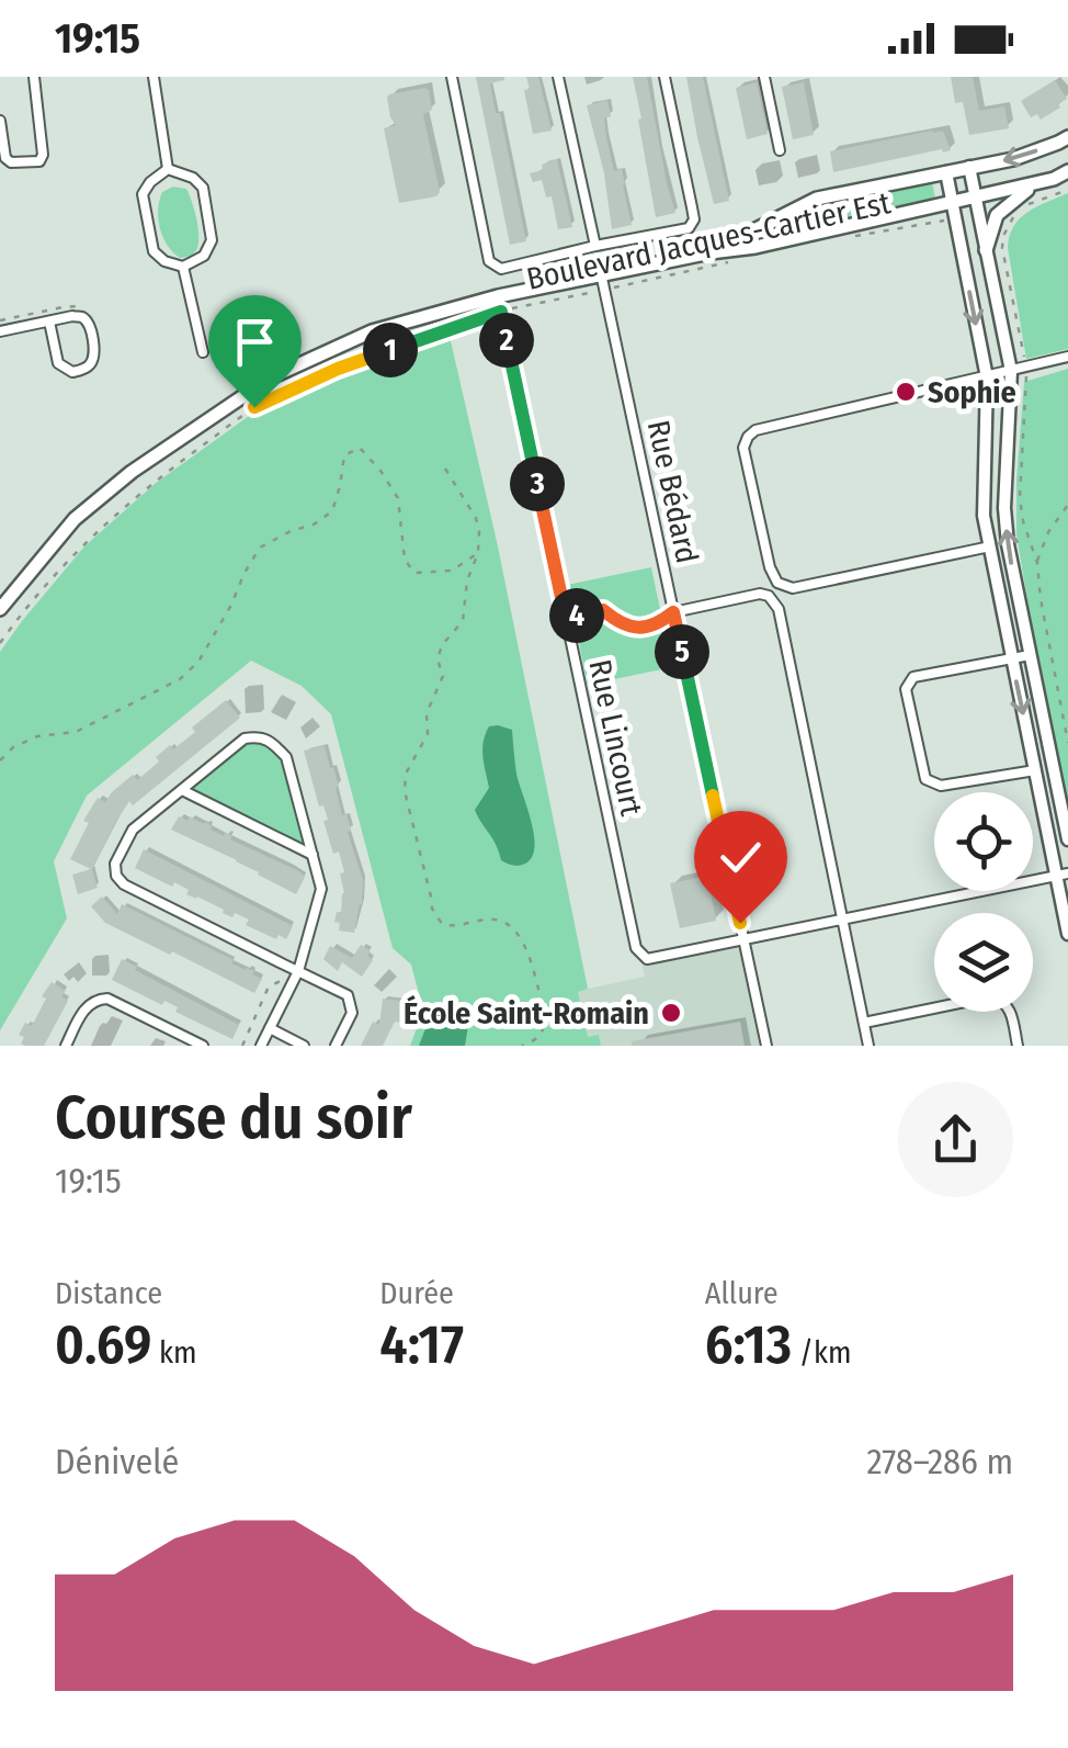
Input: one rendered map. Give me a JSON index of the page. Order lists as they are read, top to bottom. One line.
{"streets":{"main road":["Boulevard Jacques-Cartier Est"],"street":["Rue Bédard","Rue Lincourt"]},"crossings":[["Boulevard Jacques-Cartier Est","Rue Bédard"],["Boulevard Jacques-Cartier Est","Rue Lincourt"],["Rue Bédard","Rue Lincourt"]],"places":["Sophie","École Saint-Romain"],"page":{"status":"19:15","pins":["2","1","3","4","5"],"heading":["Course du soir","19:15"],"stats":[["Distance","0.69 km"],["Durée","4:17"],["Allure","6:13 /km"]],"chart":["Dénivelé","278–286 m"]}}
